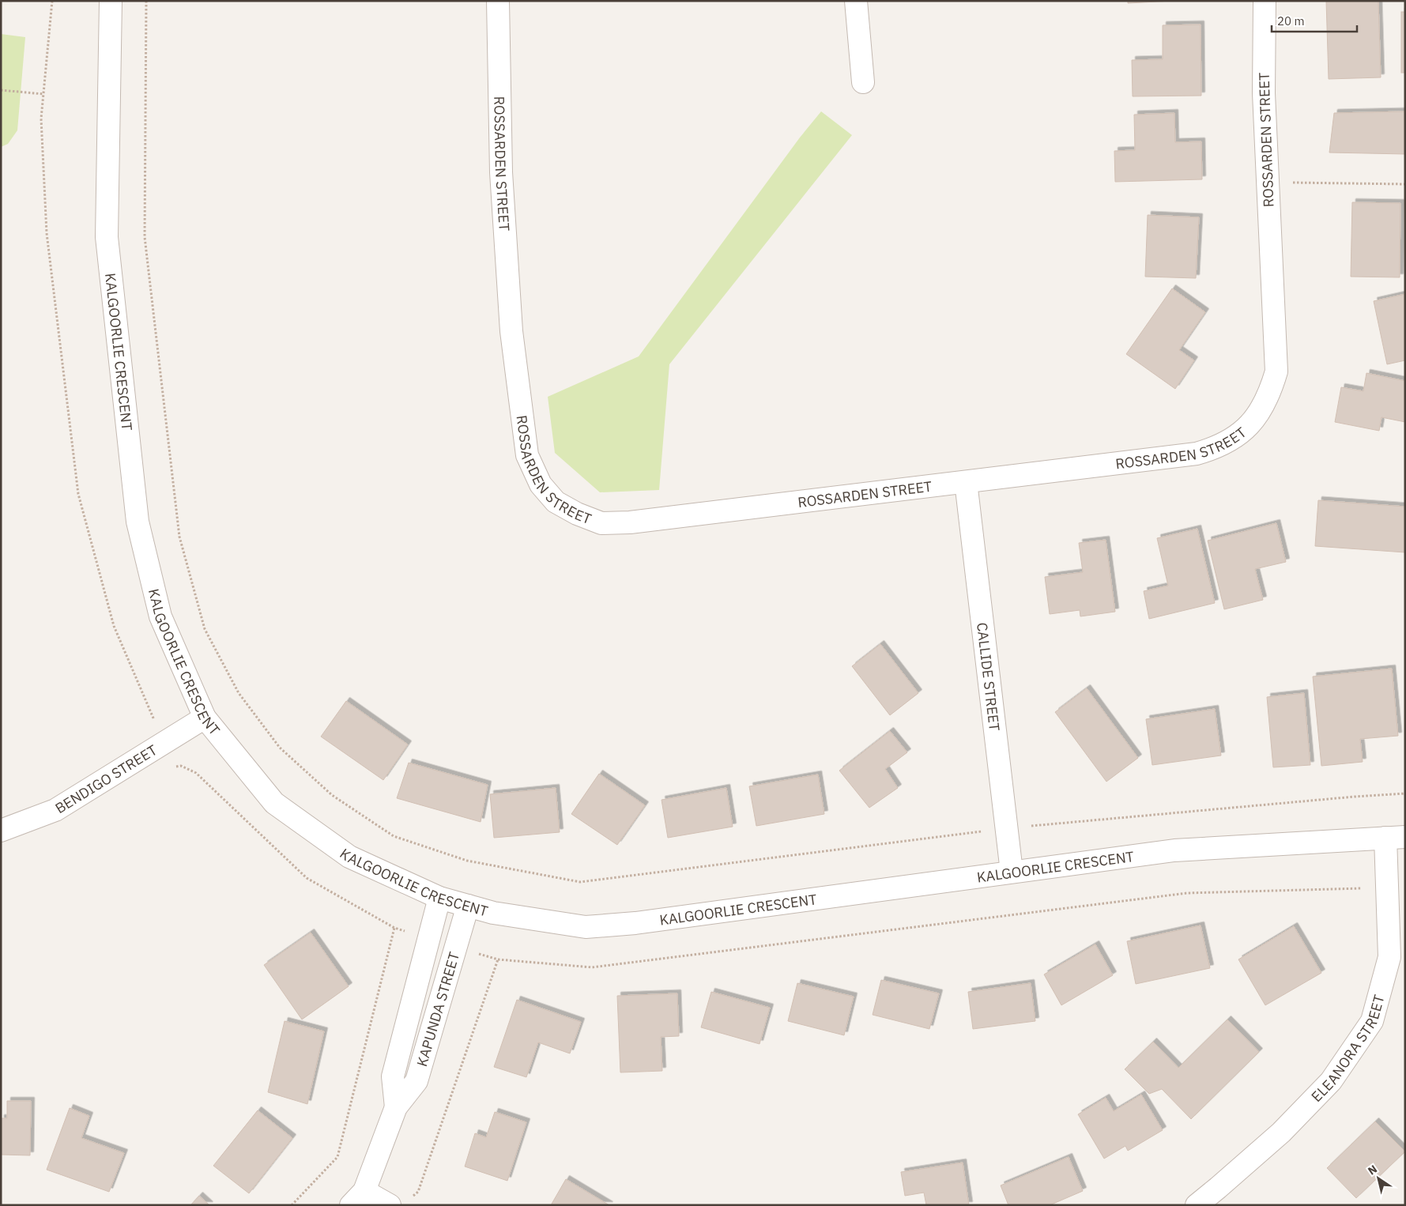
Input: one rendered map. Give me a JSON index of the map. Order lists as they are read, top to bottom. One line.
{"streets":{"street":["ROSSARDEN STREET","KALGOORLIE CRESCENT","CALLIDE STREET","BENDIGO STREET","KAPUNDA STREET","ELEANORA STREET"]},"crossings":[["ROSSARDEN STREET","CALLIDE STREET"],["KALGOORLIE CRESCENT","CALLIDE STREET"],["KALGOORLIE CRESCENT","BENDIGO STREET"],["KALGOORLIE CRESCENT","KAPUNDA STREET"],["KALGOORLIE CRESCENT","ELEANORA STREET"]],"scale_bar":"20 m","north":"top left"}
